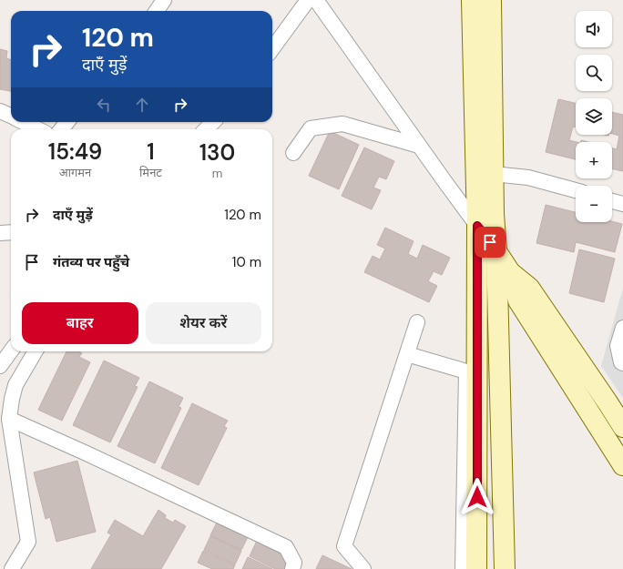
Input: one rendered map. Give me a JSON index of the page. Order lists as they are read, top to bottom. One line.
{"page":{"map_buttons":["+","−"],"turn":["120 m","दाएँ मुड़ें"],"eta":["15:49","आगमन","1","मिनट","130","m"],"list":[{"name":"दाएँ मुड़ें","value":"120 m"},{"name":"गंतव्य पर पहुँचे","value":"10 m"}],"buttons":["बाहर","शेयर करें"]}}
